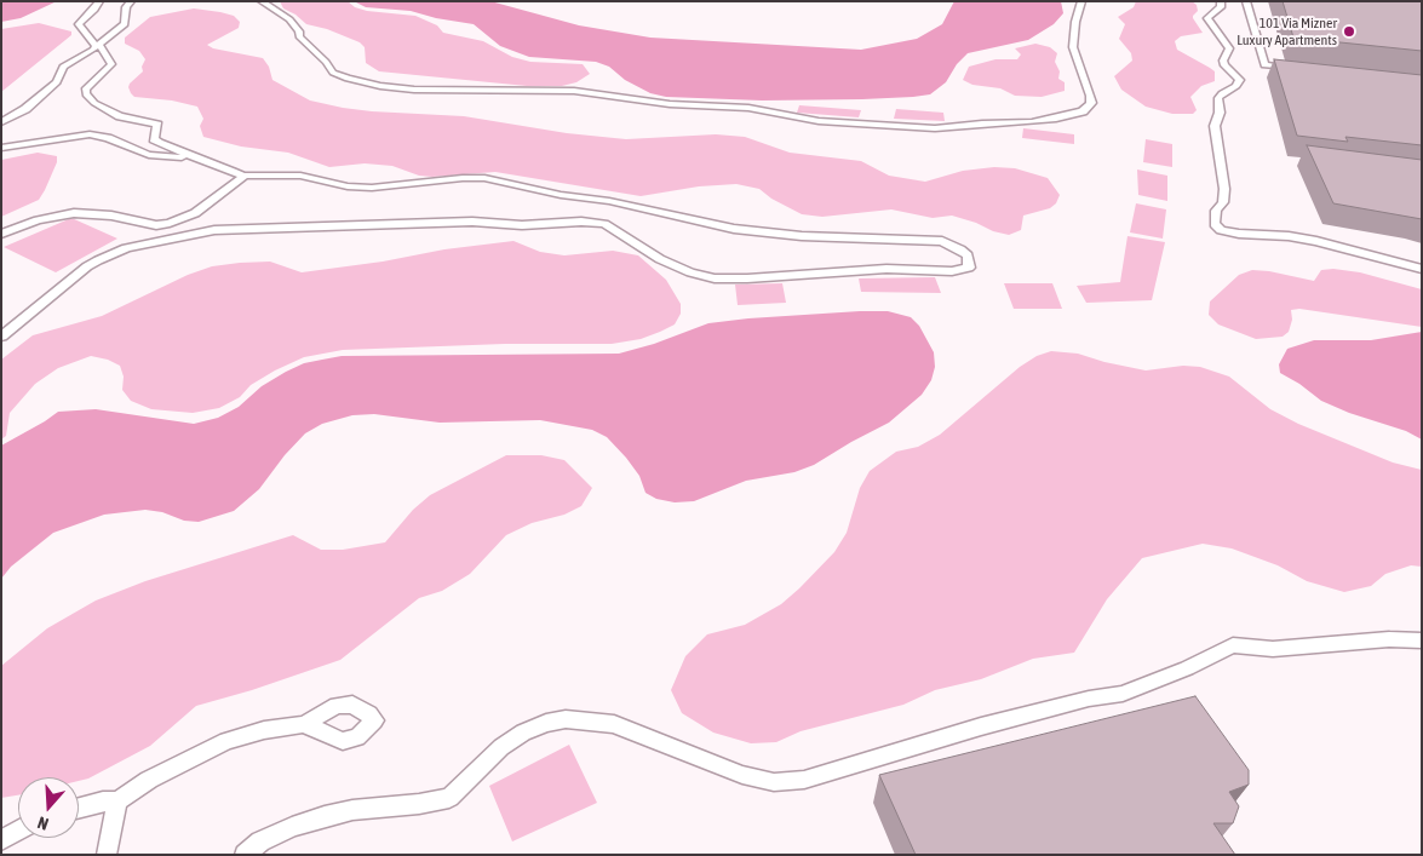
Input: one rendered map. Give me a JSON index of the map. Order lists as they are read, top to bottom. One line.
{"places":["101 Via Mizner Luxury Apartments"],"north":"bottom"}
